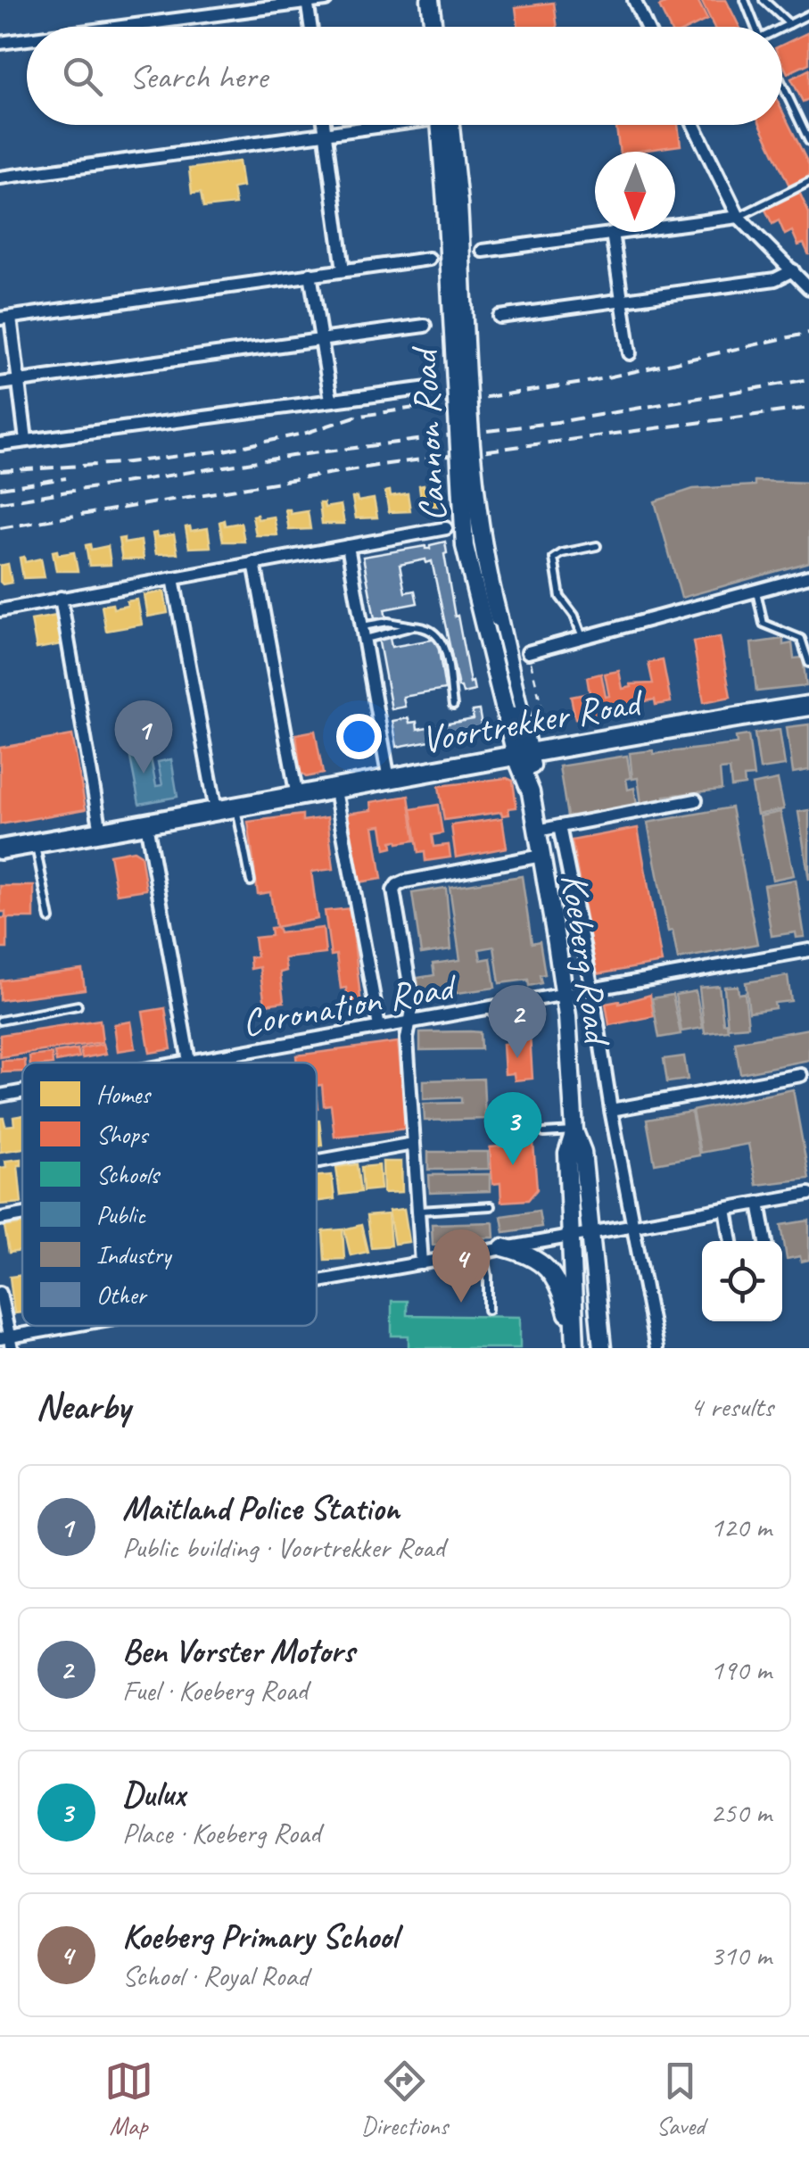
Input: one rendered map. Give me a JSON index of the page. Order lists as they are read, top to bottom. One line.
{"streets":{"main road":["Cannon Road","Voortrekker Road","Koeberg Road"],"street":["Coronation Road"]},"crossings":[["Cannon Road","Voortrekker Road"],["Cannon Road","Koeberg Road"],["Voortrekker Road","Koeberg Road"],["Koeberg Road","Coronation Road"]],"legend":["Homes","Shops","Schools","Public","Industry","Other"],"north":"bottom","page":{"search":"Search here","pins":["1","2","3","4"],"heading":["Nearby","4 results"],"list":[{"mark":"1","name":"Maitland Police Station","note":"Public building · Voortrekker Road","value":"120 m"},{"mark":"2","name":"Ben Vorster Motors","note":"Fuel · Koeberg Road","value":"190 m"},{"mark":"3","name":"Dulux","note":"Place · Koeberg Road","value":"250 m"},{"mark":"4","name":"Koeberg Primary School","note":"School · Royal Road","value":"310 m"}],"nav":["Map","Directions","Saved"]}}
